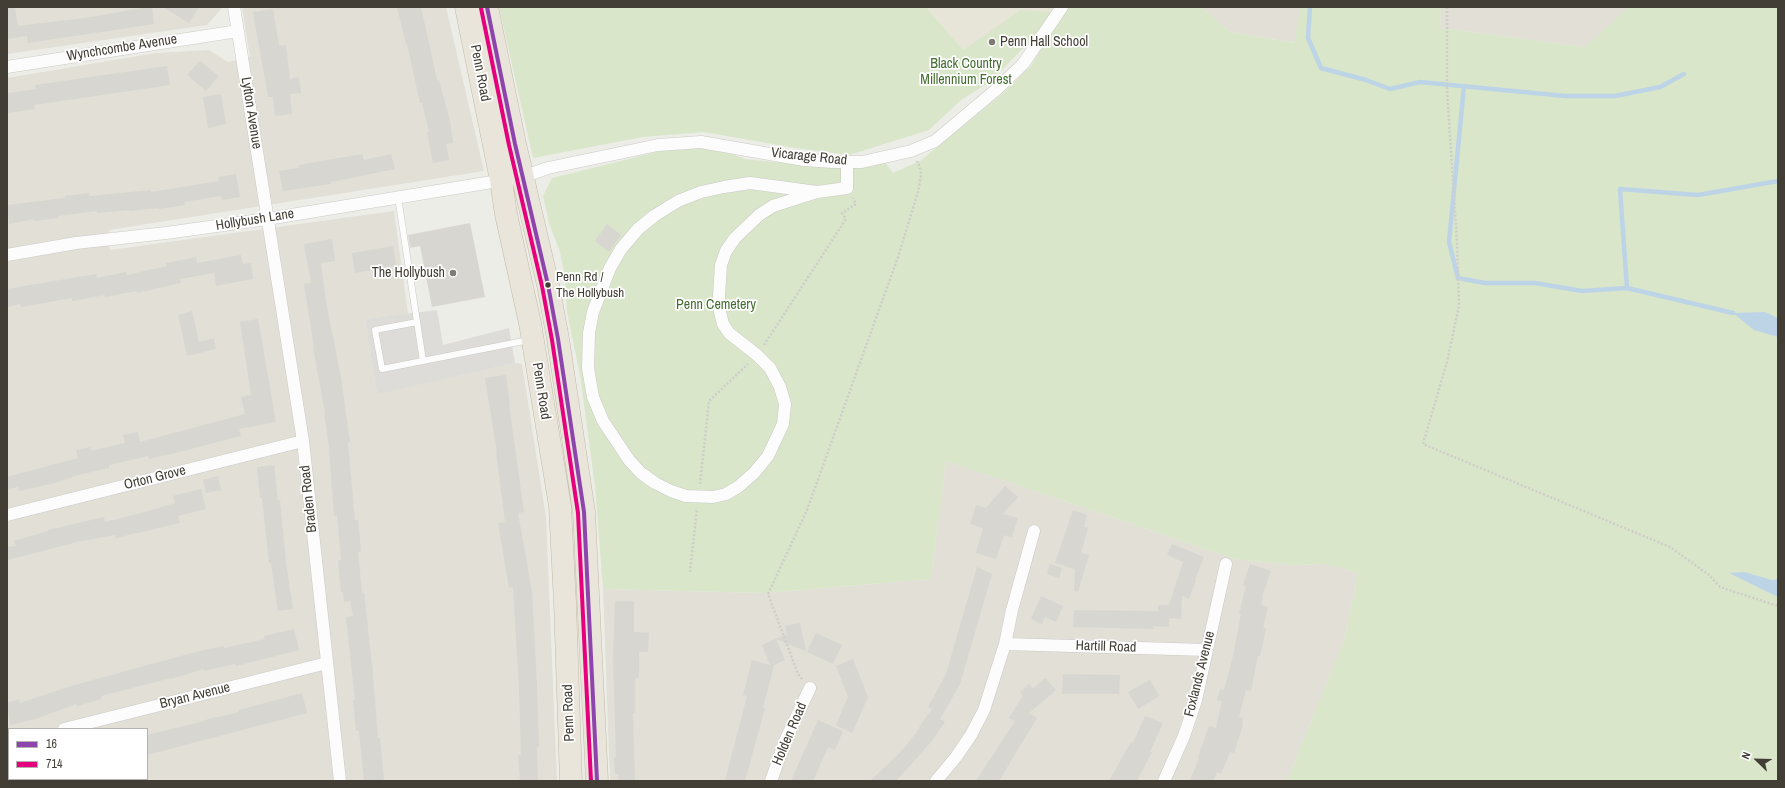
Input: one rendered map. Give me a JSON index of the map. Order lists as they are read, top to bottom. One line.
{"streets":{"highway":["Penn Road"],"street":["Wynchcombe Avenue","Lytton Avenue","Vicarage Road","Hollybush Lane","Orton Grove","Braden Road","Hartill Road","Foxlands Avenue","Bryan Avenue","Holden Road"]},"crossings":[["Wynchcombe Avenue","Lytton Avenue"],["Penn Road","Vicarage Road"],["Penn Road","Hollybush Lane"],["Lytton Avenue","Hollybush Lane"],["Lytton Avenue","Braden Road"],["Vicarage Road","Hollybush Lane"],["Hollybush Lane","Braden Road"],["Orton Grove","Braden Road"],["Braden Road","Bryan Avenue"],["Hartill Road","Foxlands Avenue"]],"parks":["Black Country Millennium Forest","Penn Cemetery"],"places":["Penn Hall School","The Hollybush","Penn Rd / The Hollybush"],"lines":["transit line 16","transit line 714"],"legend":["16","714"],"north":"top left"}
